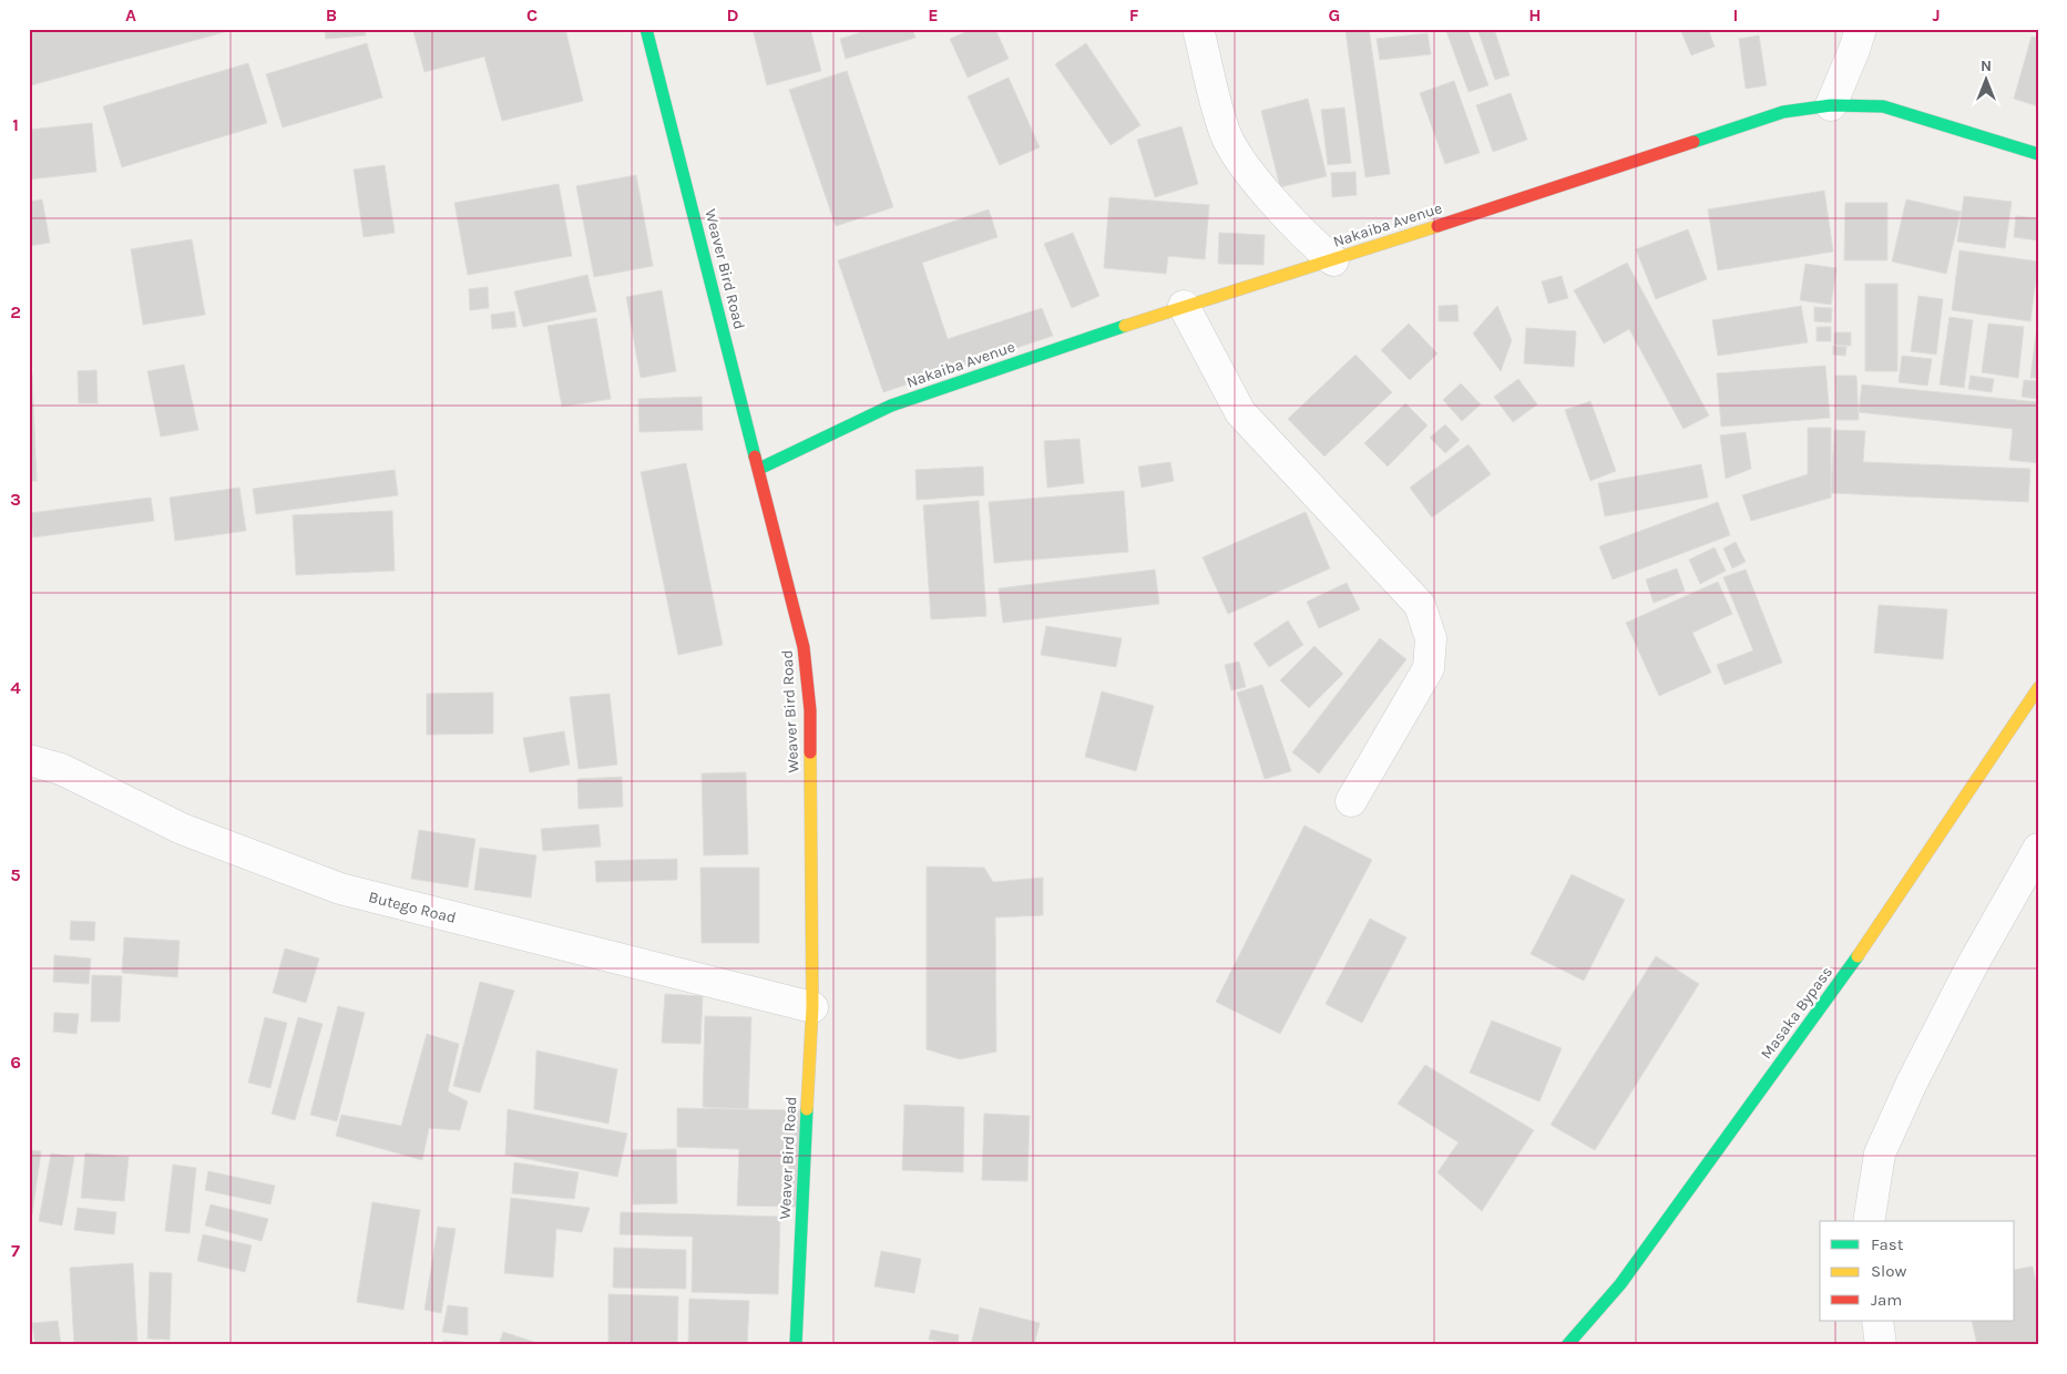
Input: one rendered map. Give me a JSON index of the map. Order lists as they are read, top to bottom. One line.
{"streets":{"main road":["Nakaiba Avenue","Weaver Bird Road","Masaka Bypass"],"street":["Butego Road"]},"crossings":[["Nakaiba Avenue","Weaver Bird Road"],["Weaver Bird Road","Butego Road"]],"legend":["Fast","Slow","Jam"],"north":"top","grid":{"columns":["A","B","C","D","E","F","G","H","I","J"],"rows":["1","2","3","4","5","6","7"]}}
